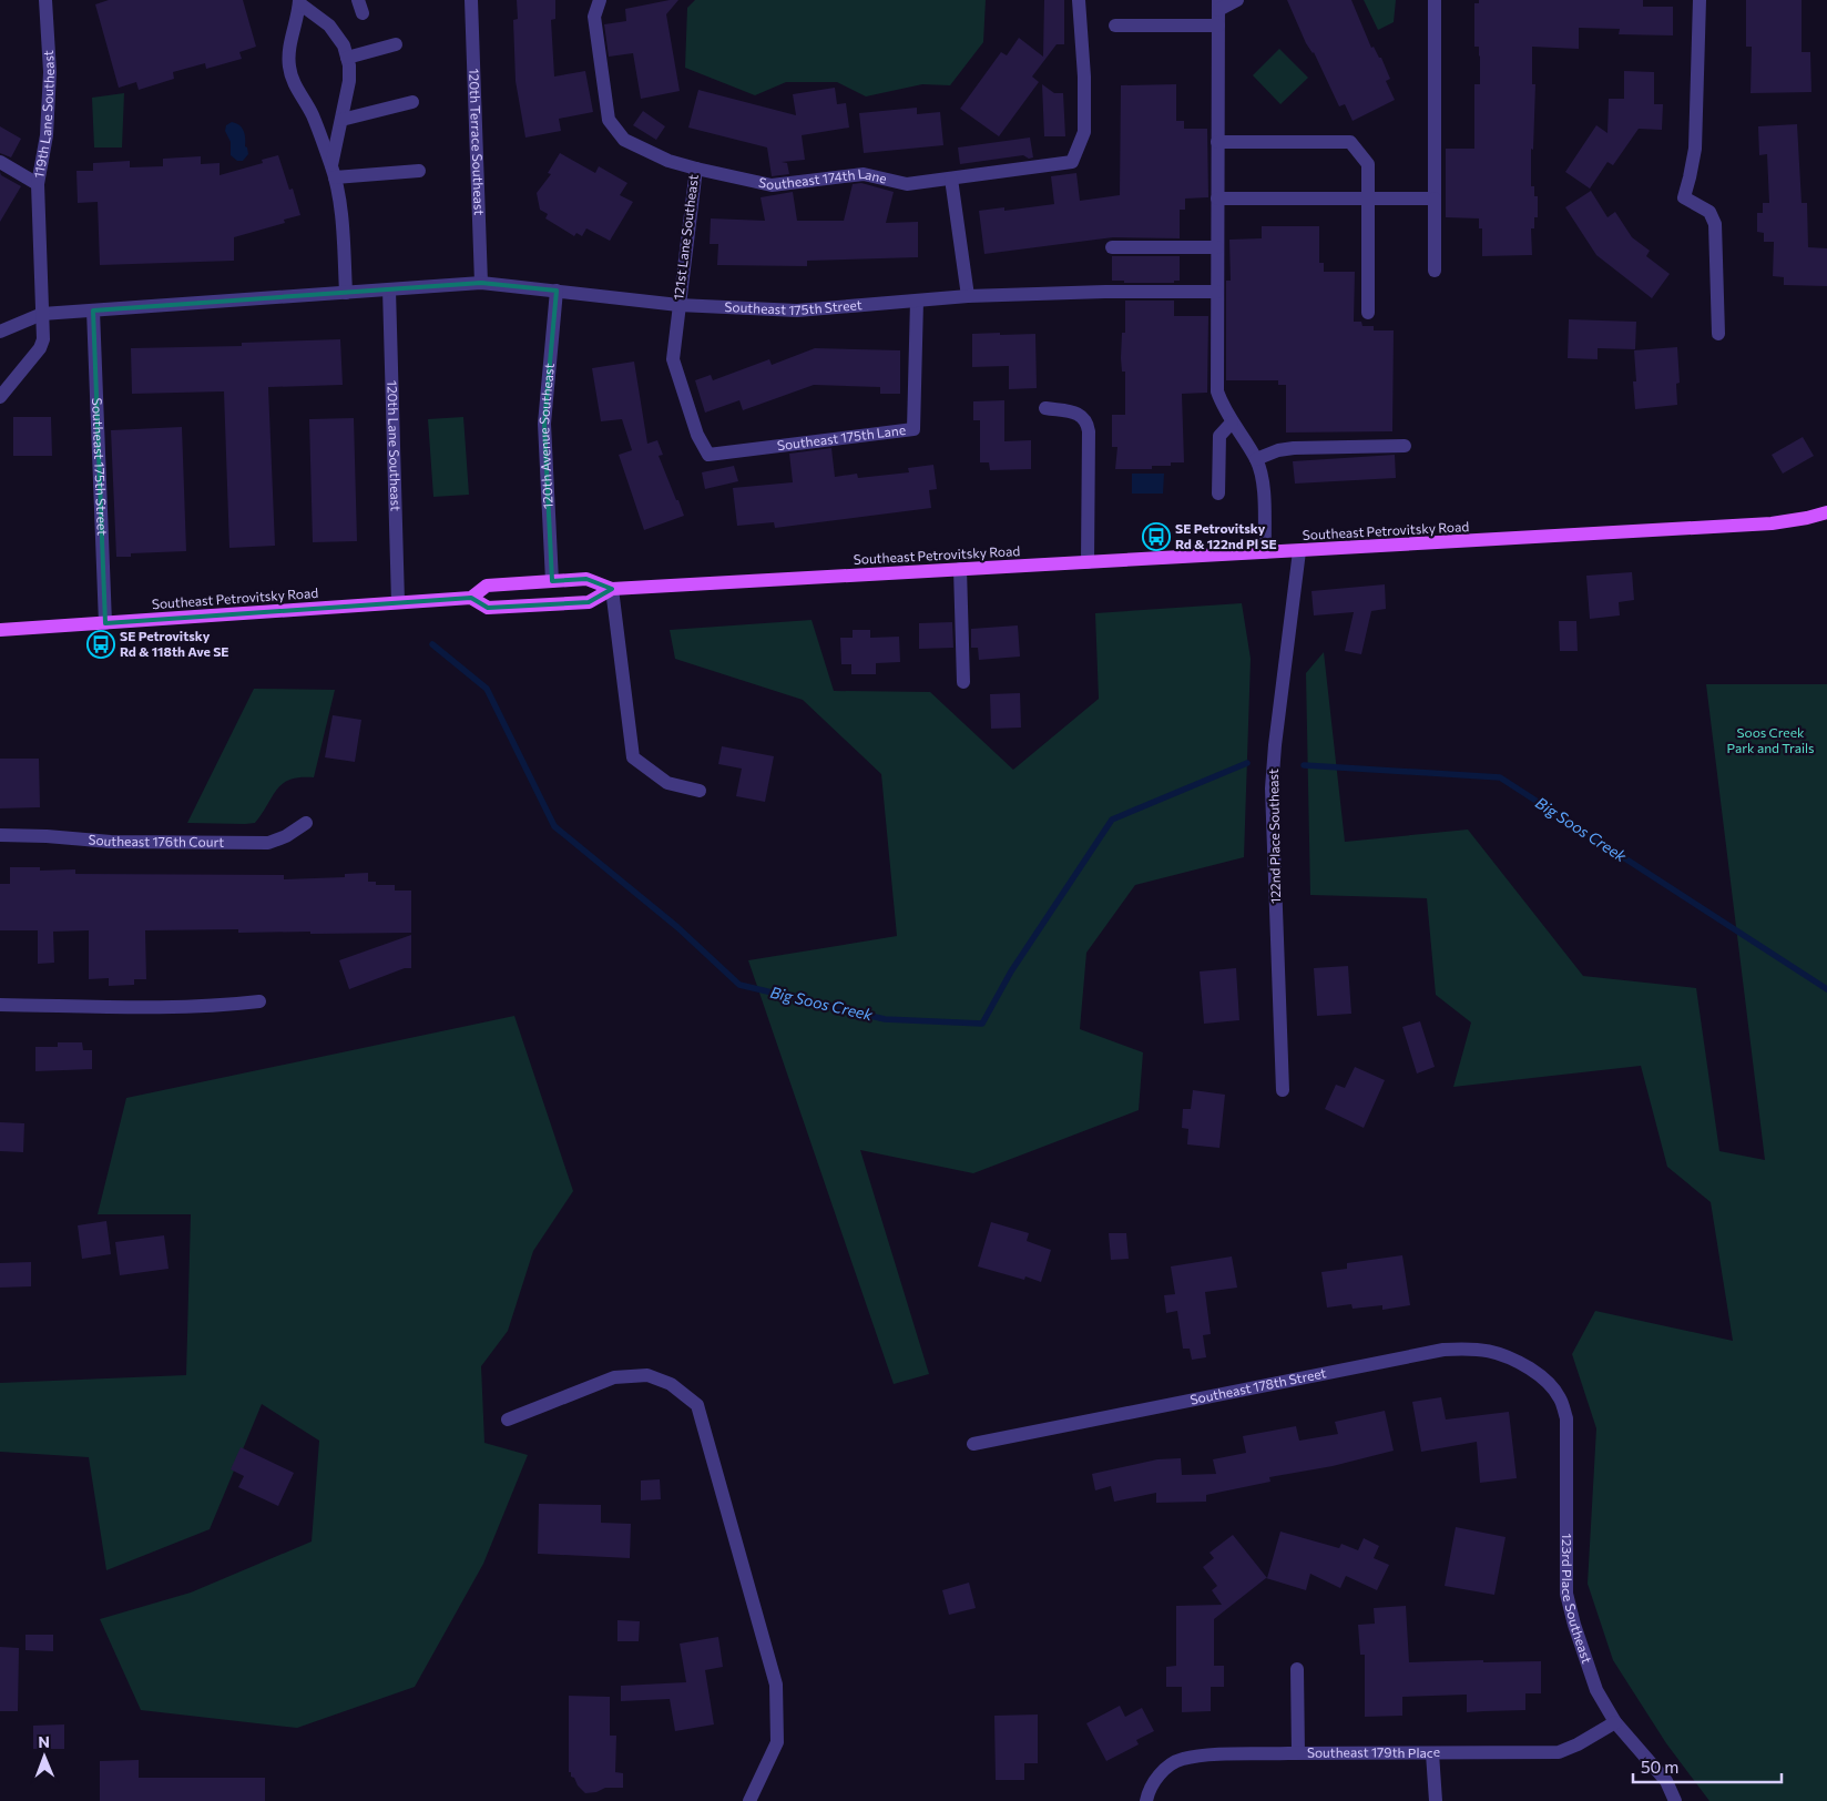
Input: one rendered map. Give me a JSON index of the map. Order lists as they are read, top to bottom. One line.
{"streets":{"main road":["Southeast Petrovitsky Road"],"street":["119th Lane Southeast","120th Terrace Southeast","Southeast 174th Lane","121st Lane Southeast","Southeast 175th Street","120th Avenue Southeast","Southeast 175th Lane","120th Lane Southeast","122nd Place Southeast","Southeast 176th Court","Southeast 178th Street","123rd Place Southeast","Southeast 179th Place"]},"crossings":[["120th Terrace Southeast","Southeast 175th Street"],["Southeast 174th Lane","121st Lane Southeast"],["121st Lane Southeast","Southeast 175th Street"],["121st Lane Southeast","Southeast 175th Lane"],["Southeast 175th Street","120th Avenue Southeast"],["Southeast 175th Street","Southeast 175th Lane"],["Southeast 175th Street","Southeast Petrovitsky Road"],["120th Avenue Southeast","Southeast Petrovitsky Road"],["120th Lane Southeast","Southeast Petrovitsky Road"],["Southeast Petrovitsky Road","122nd Place Southeast"],["Southeast 178th Street","123rd Place Southeast"],["123rd Place Southeast","Southeast 179th Place"]],"water":["Big Soos Creek"],"parks":["Soos Creek Park and Trails"],"places":{"bus stop":["SE Petrovitsky Rd & 122nd Pl SE","SE Petrovitsky Rd & 118th Ave SE"]},"scale_bar":"50 m","north":"top"}
